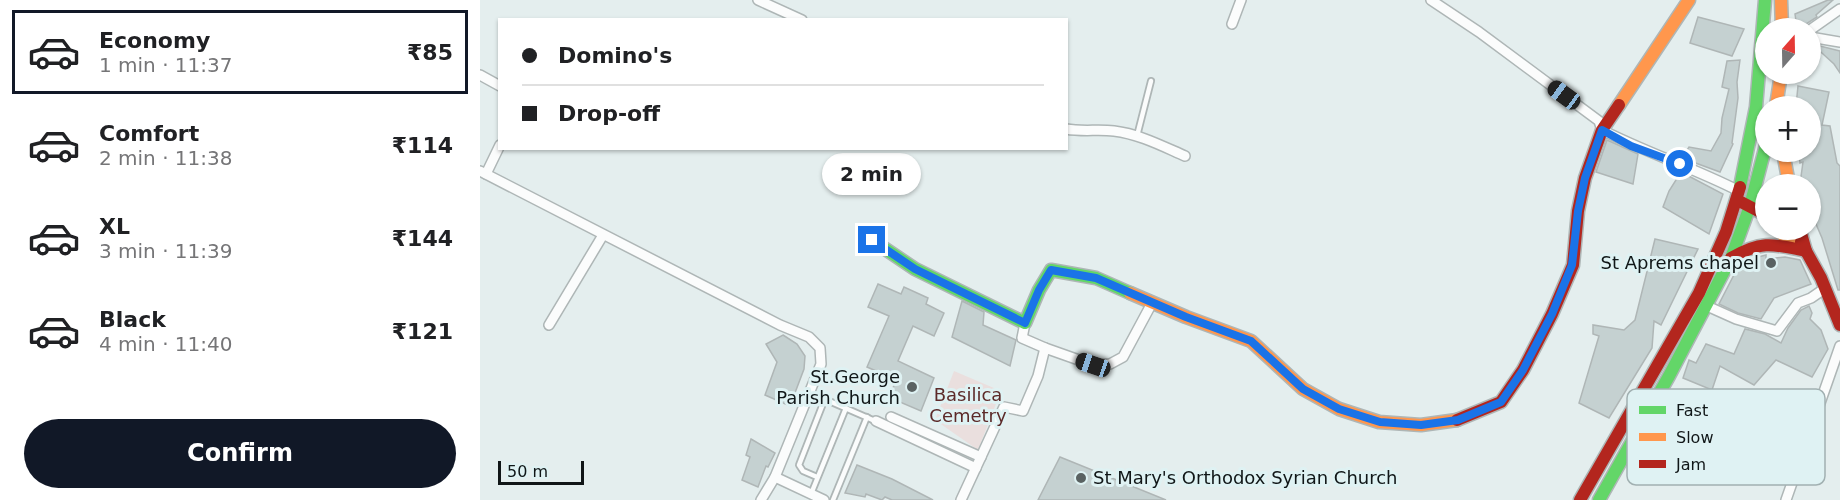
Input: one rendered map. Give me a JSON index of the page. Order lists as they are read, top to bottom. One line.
{"parks":["Basilica Cemetry"],"places":["St Aprems chapel","St.George Parish Church","St Mary's Orthodox Syrian Church"],"legend":["Fast","Slow","Jam"],"scale_bar":"50 m","north":"top","page":{"list":[{"name":"Economy","note":"1 min · 11:37","value":"₹85"},{"name":"Comfort","note":"2 min · 11:38","value":"₹114"},{"name":"XL","note":"3 min · 11:39","value":"₹144"},{"name":"Black","note":"4 min · 11:40","value":"₹121"}],"map_buttons":["+","−"],"banner":["Domino's","Drop-off"],"bubble":"2 min","buttons":"Confirm","scale":"50 m"}}
